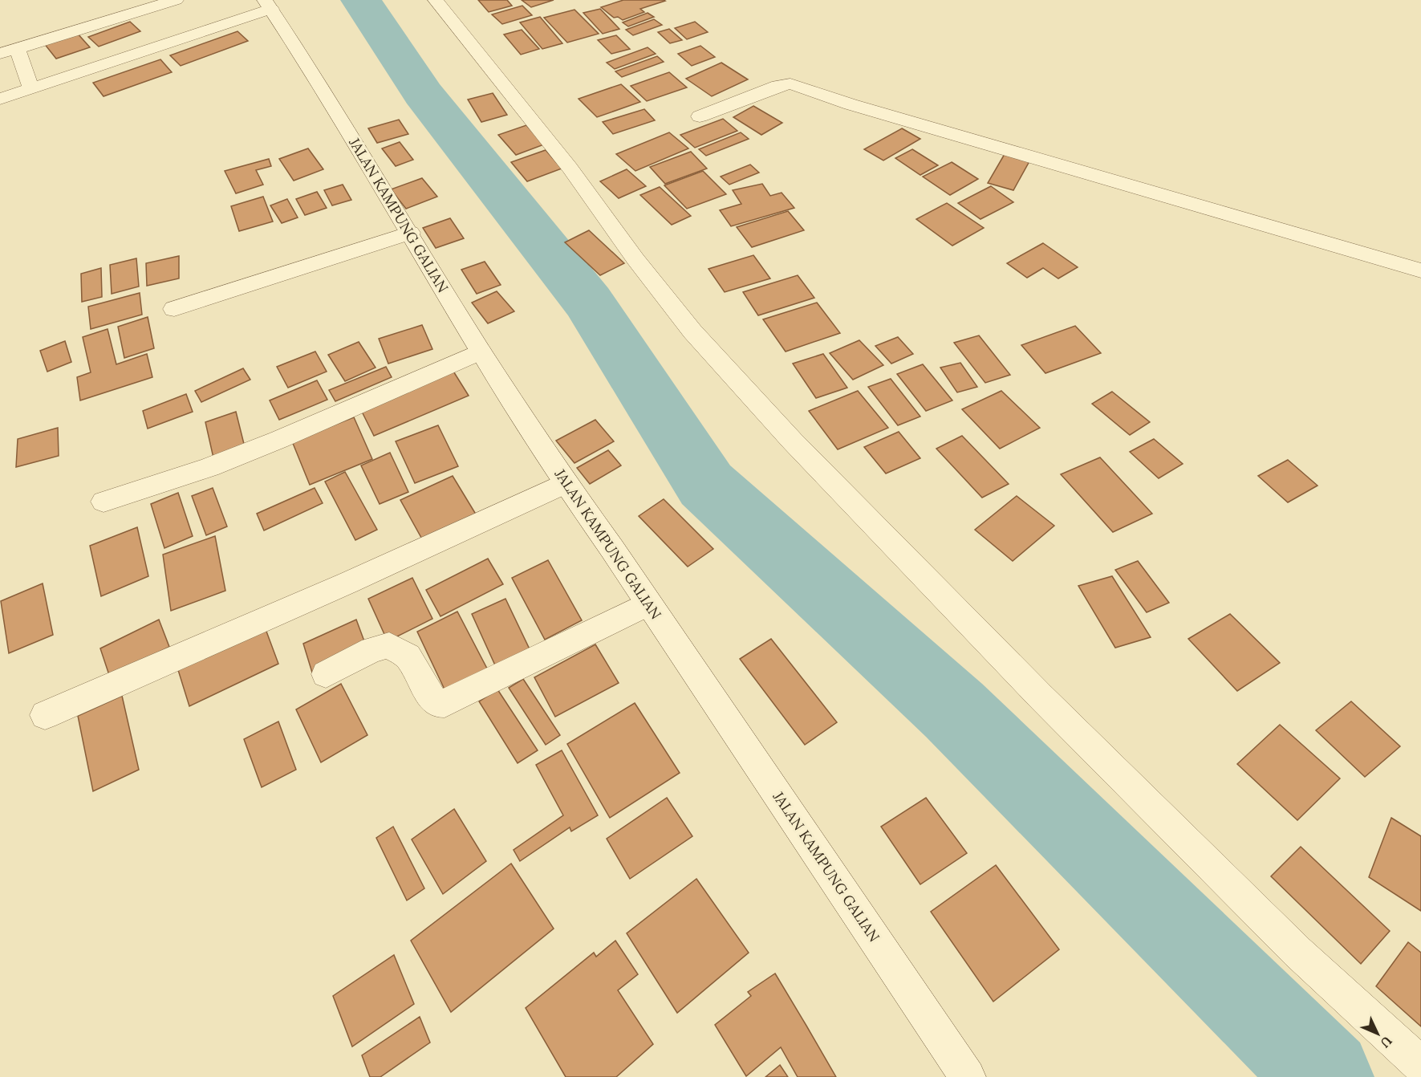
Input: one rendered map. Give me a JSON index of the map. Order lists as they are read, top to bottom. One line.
{"streets":{"street":["JALAN KAMPUNG GALIAN"]},"north":"bottom right"}
